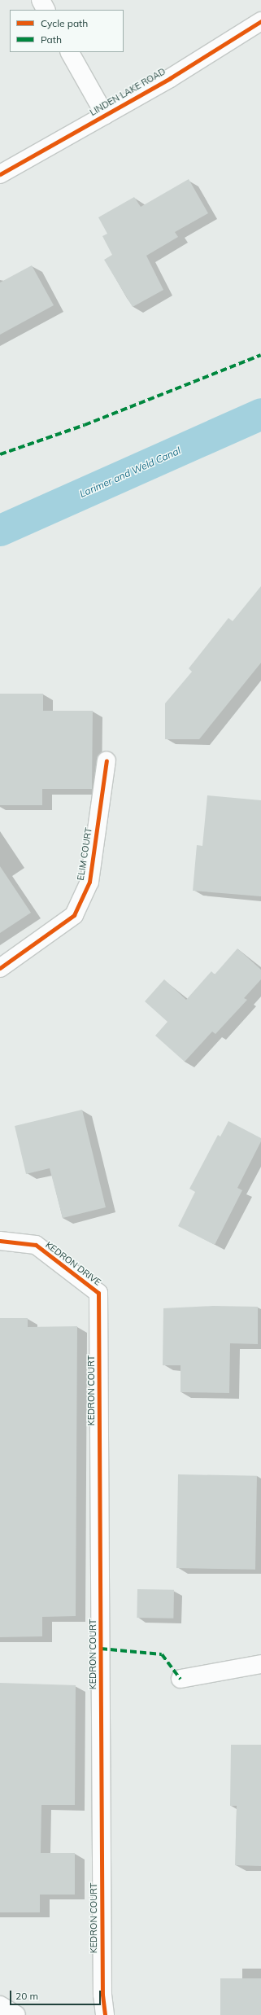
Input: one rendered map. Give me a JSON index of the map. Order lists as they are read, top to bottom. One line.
{"streets":{"street":["LINDEN LAKE ROAD","ELIM COURT","KEDRON DRIVE","KEDRON COURT"]},"crossings":[["KEDRON DRIVE","KEDRON COURT"]],"water":["Larimer and Weld Canal"],"legend":["Cycle path","Path"],"scale_bar":"20 m"}
